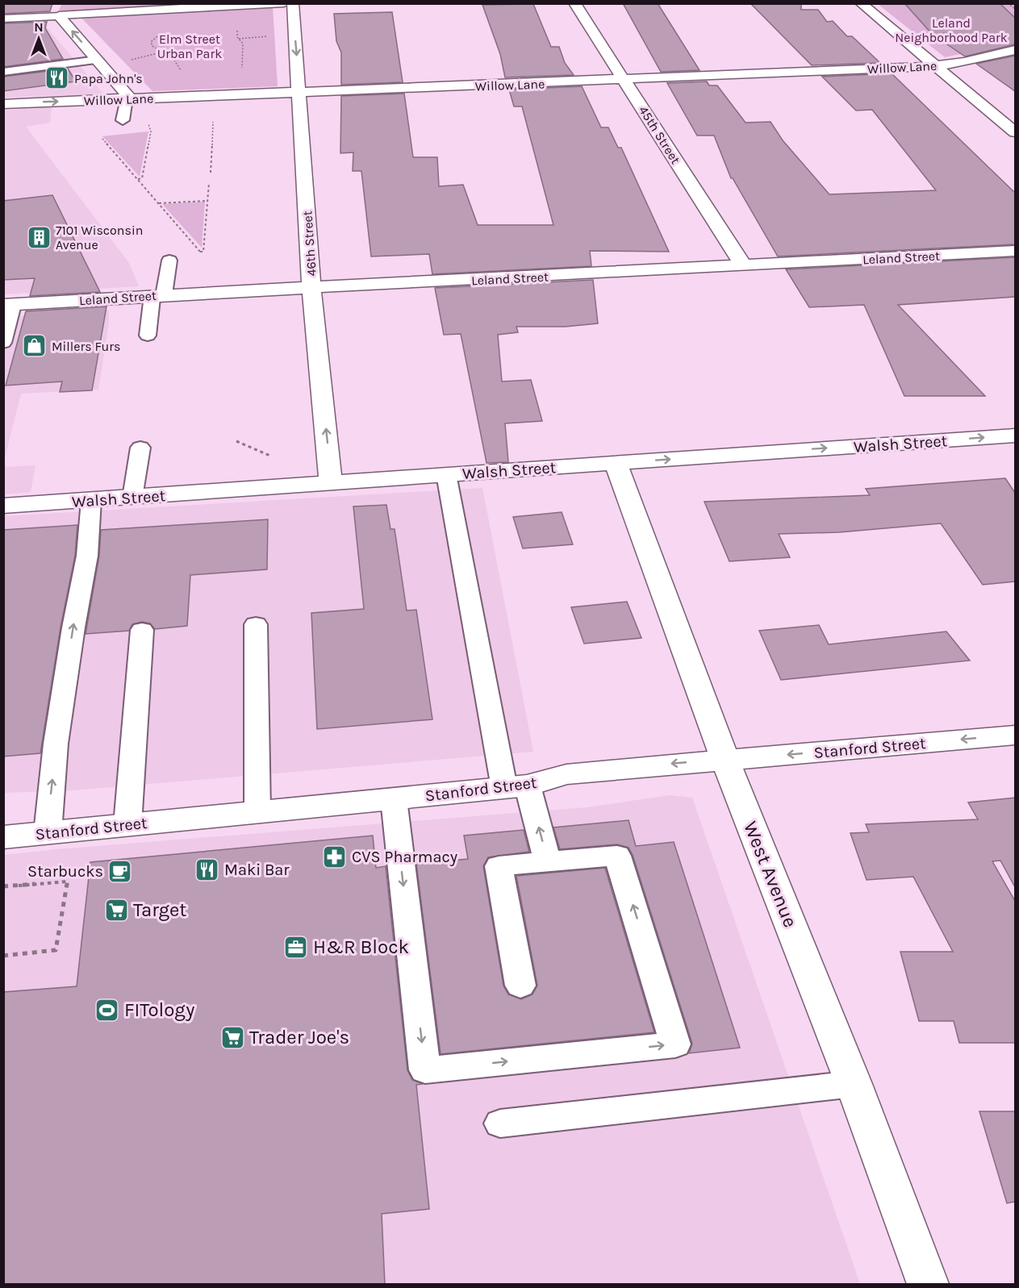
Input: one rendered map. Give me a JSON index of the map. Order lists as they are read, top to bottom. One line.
{"streets":{"street":["Willow Lane","45th Street","46th Street","Leland Street","Walsh Street","Stanford Street","West Avenue"]},"crossings":[["Willow Lane","45th Street"],["Willow Lane","46th Street"],["45th Street","Leland Street"],["46th Street","Leland Street"],["46th Street","Walsh Street"],["Walsh Street","West Avenue"],["Stanford Street","West Avenue"]],"one_way":["Walsh Street","Stanford Street"],"parks":["Leland Neighborhood Park","Elm Street Urban Park"],"places":{"restaurant":["Papa John's","Maki Bar"],"building":["7101 Wisconsin Avenue"],"shop":["Millers Furs"],"pharmacy":["CVS Pharmacy"],"cafe":["Starbucks"],"supermarket":["Target","Trader Joe's"],"office":["H&R Block"],"sports":["FITology"]},"north":"top"}
